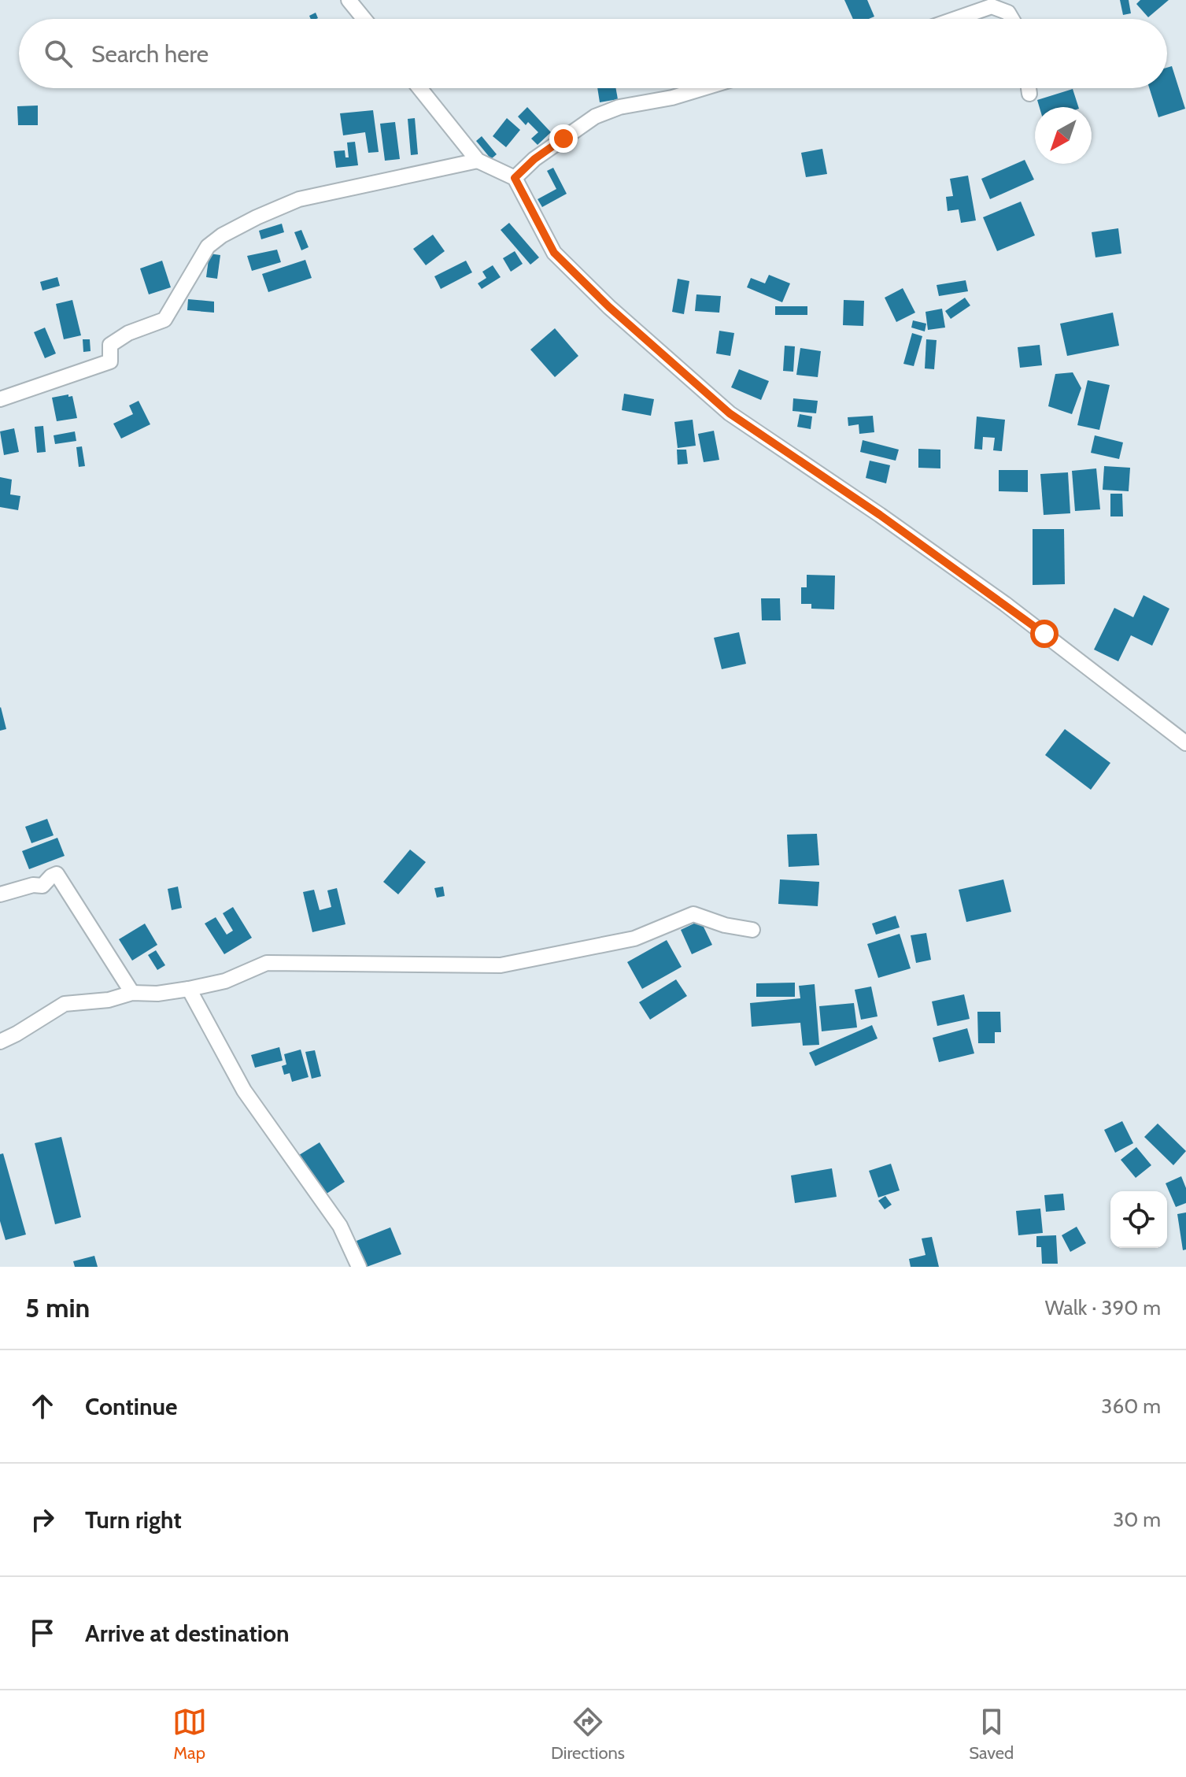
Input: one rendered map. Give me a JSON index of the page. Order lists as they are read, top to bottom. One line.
{"north":"bottom left","page":{"search":"Search here","heading":["5 min","Walk · 390 m"],"list":[["Continue","360 m"],["Turn right","30 m"],"Arrive at destination"],"nav":["Map","Directions","Saved"]}}
